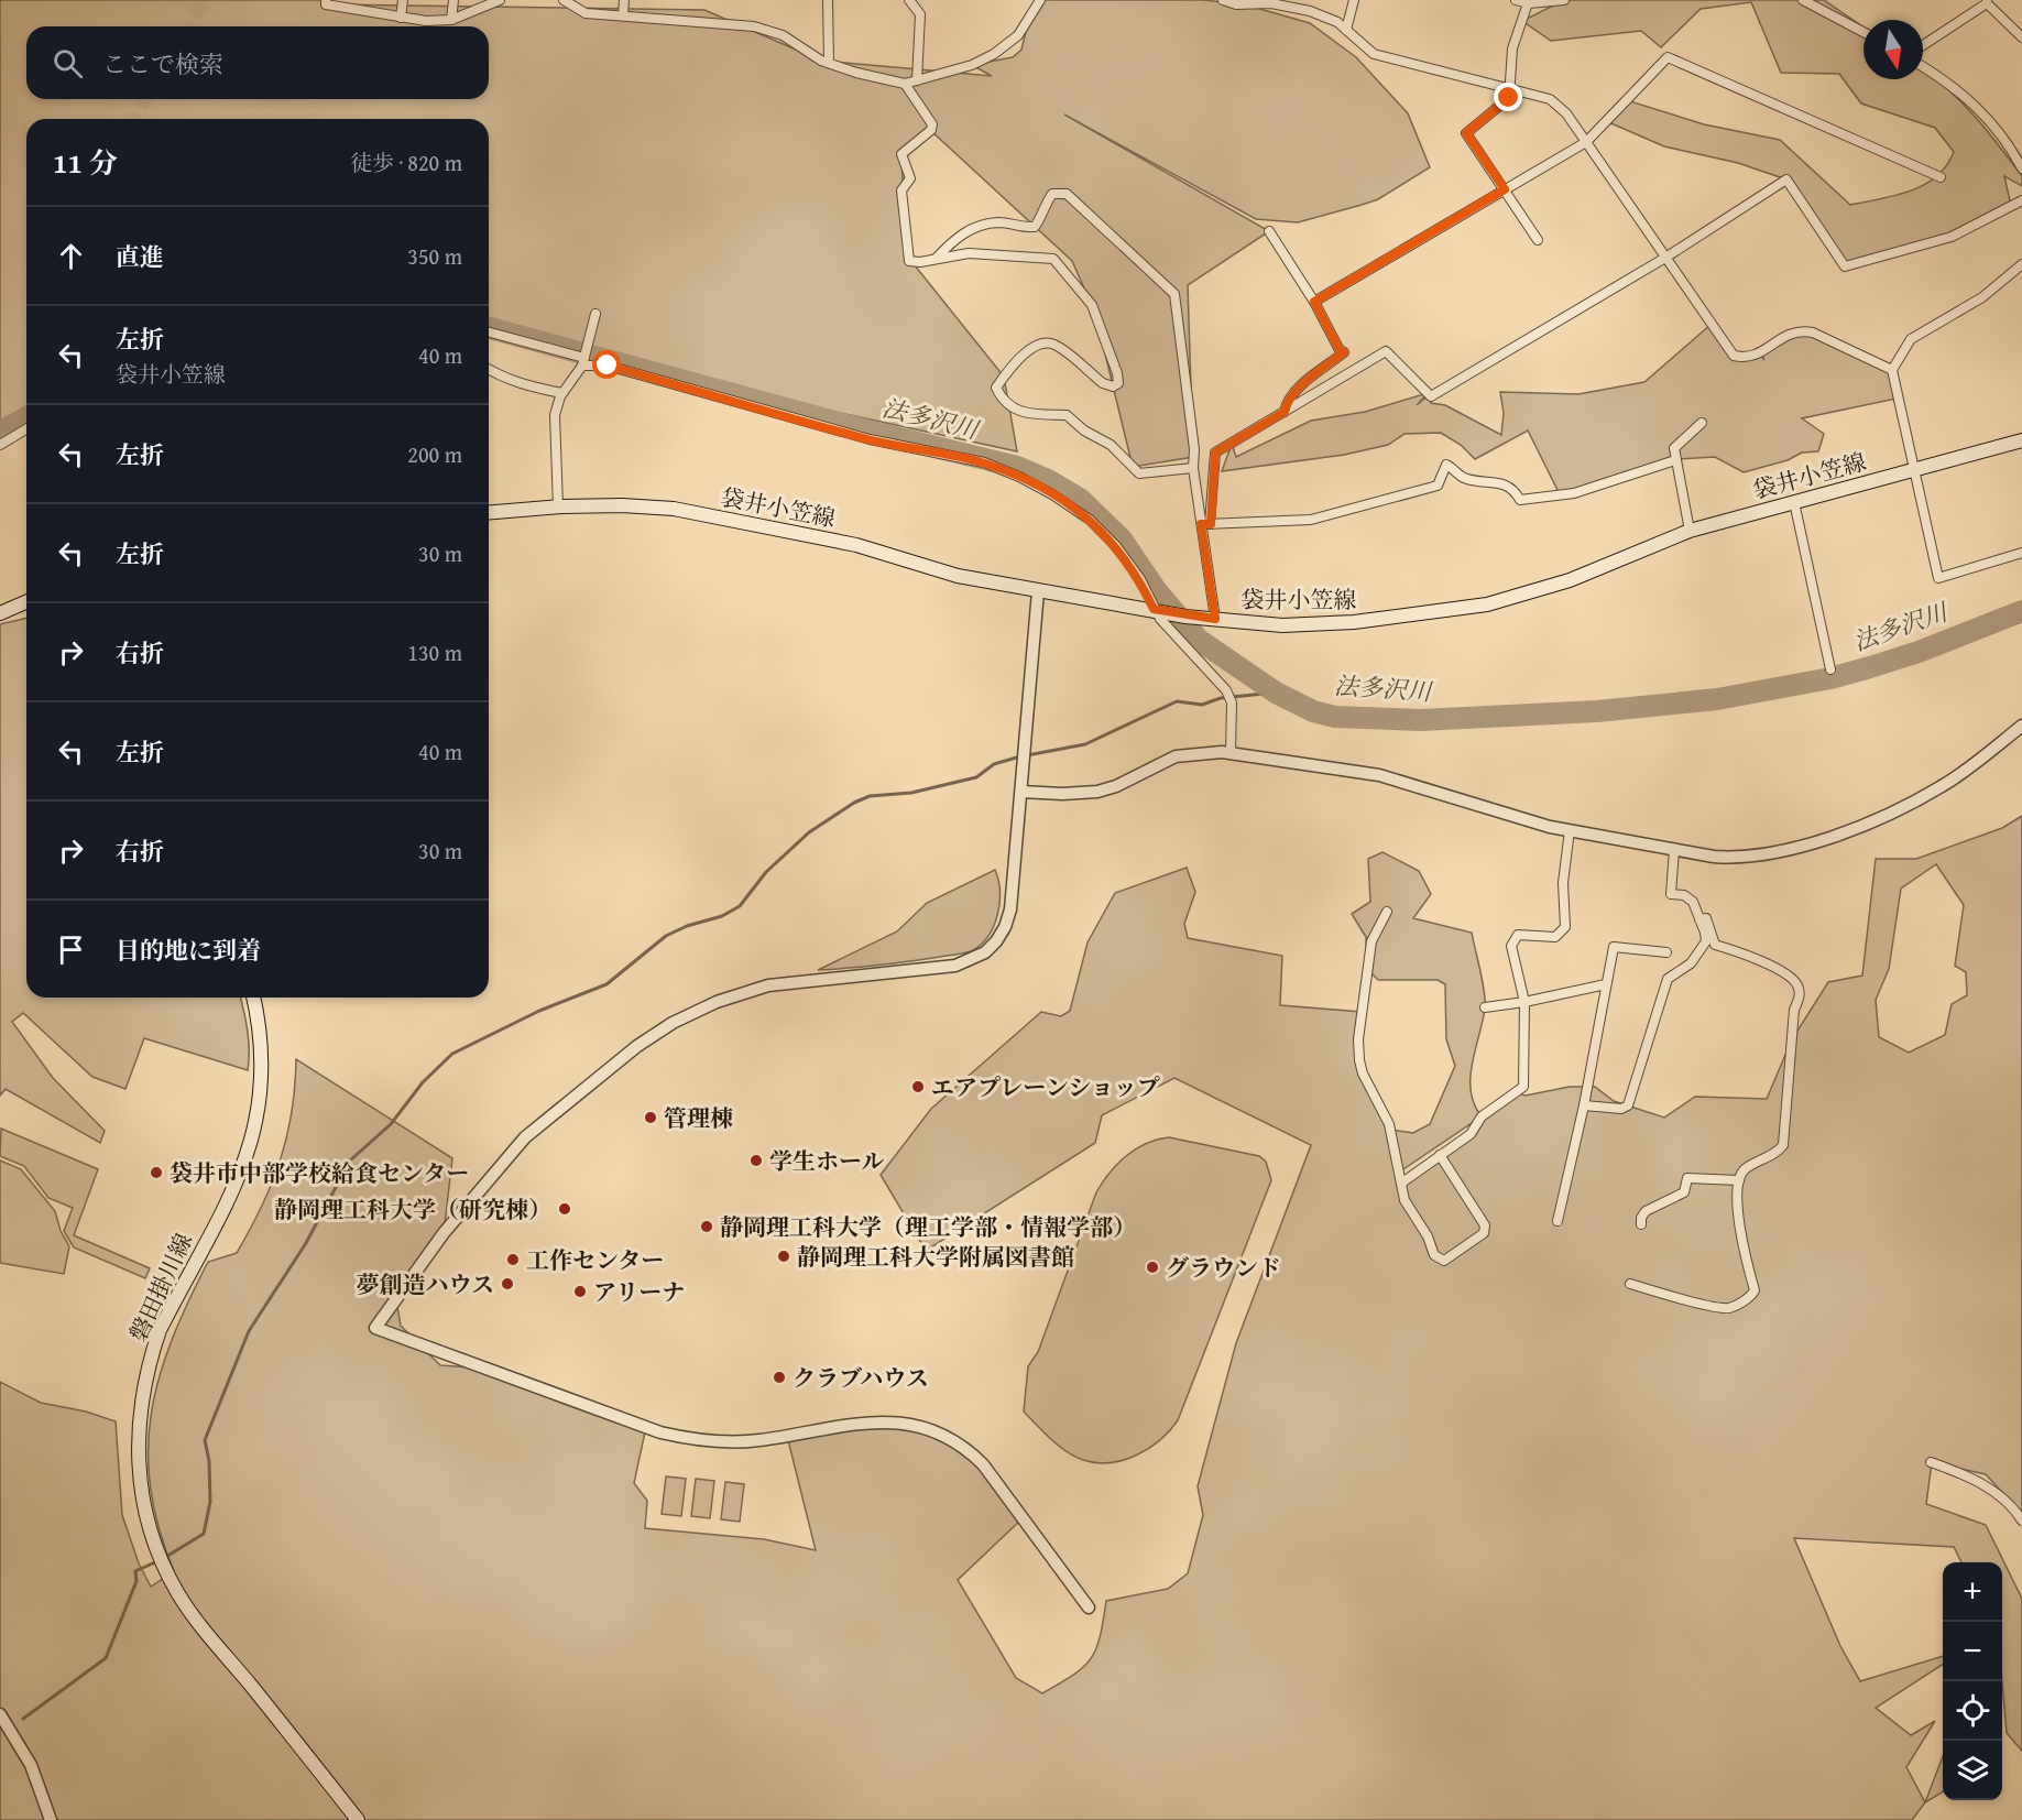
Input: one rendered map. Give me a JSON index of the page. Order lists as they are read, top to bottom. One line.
{"streets":{"main road":["袋井小笠線","磐田掛川線"]},"water":["法多沢川"],"places":["エアプレーンショップ","管理棟","学生ホール","袋井市中部学校給食センター","静岡理工科大学（研究棟）","静岡理工科大学（理工学部・情報学部）","静岡理工科大学附属図書館","工作センター","グラウンド","夢創造ハウス","アリーナ","クラブハウス"],"north":"bottom","page":{"search":"ここで検索","heading":["11 分","徒歩 · 820 m"],"list":[["直進","350 m"],["左折","袋井小笠線","40 m"],["左折","200 m"],["左折","30 m"],["右折","130 m"],["左折","40 m"],["右折","30 m"],"目的地に到着"],"map_buttons":["+","−"]}}
